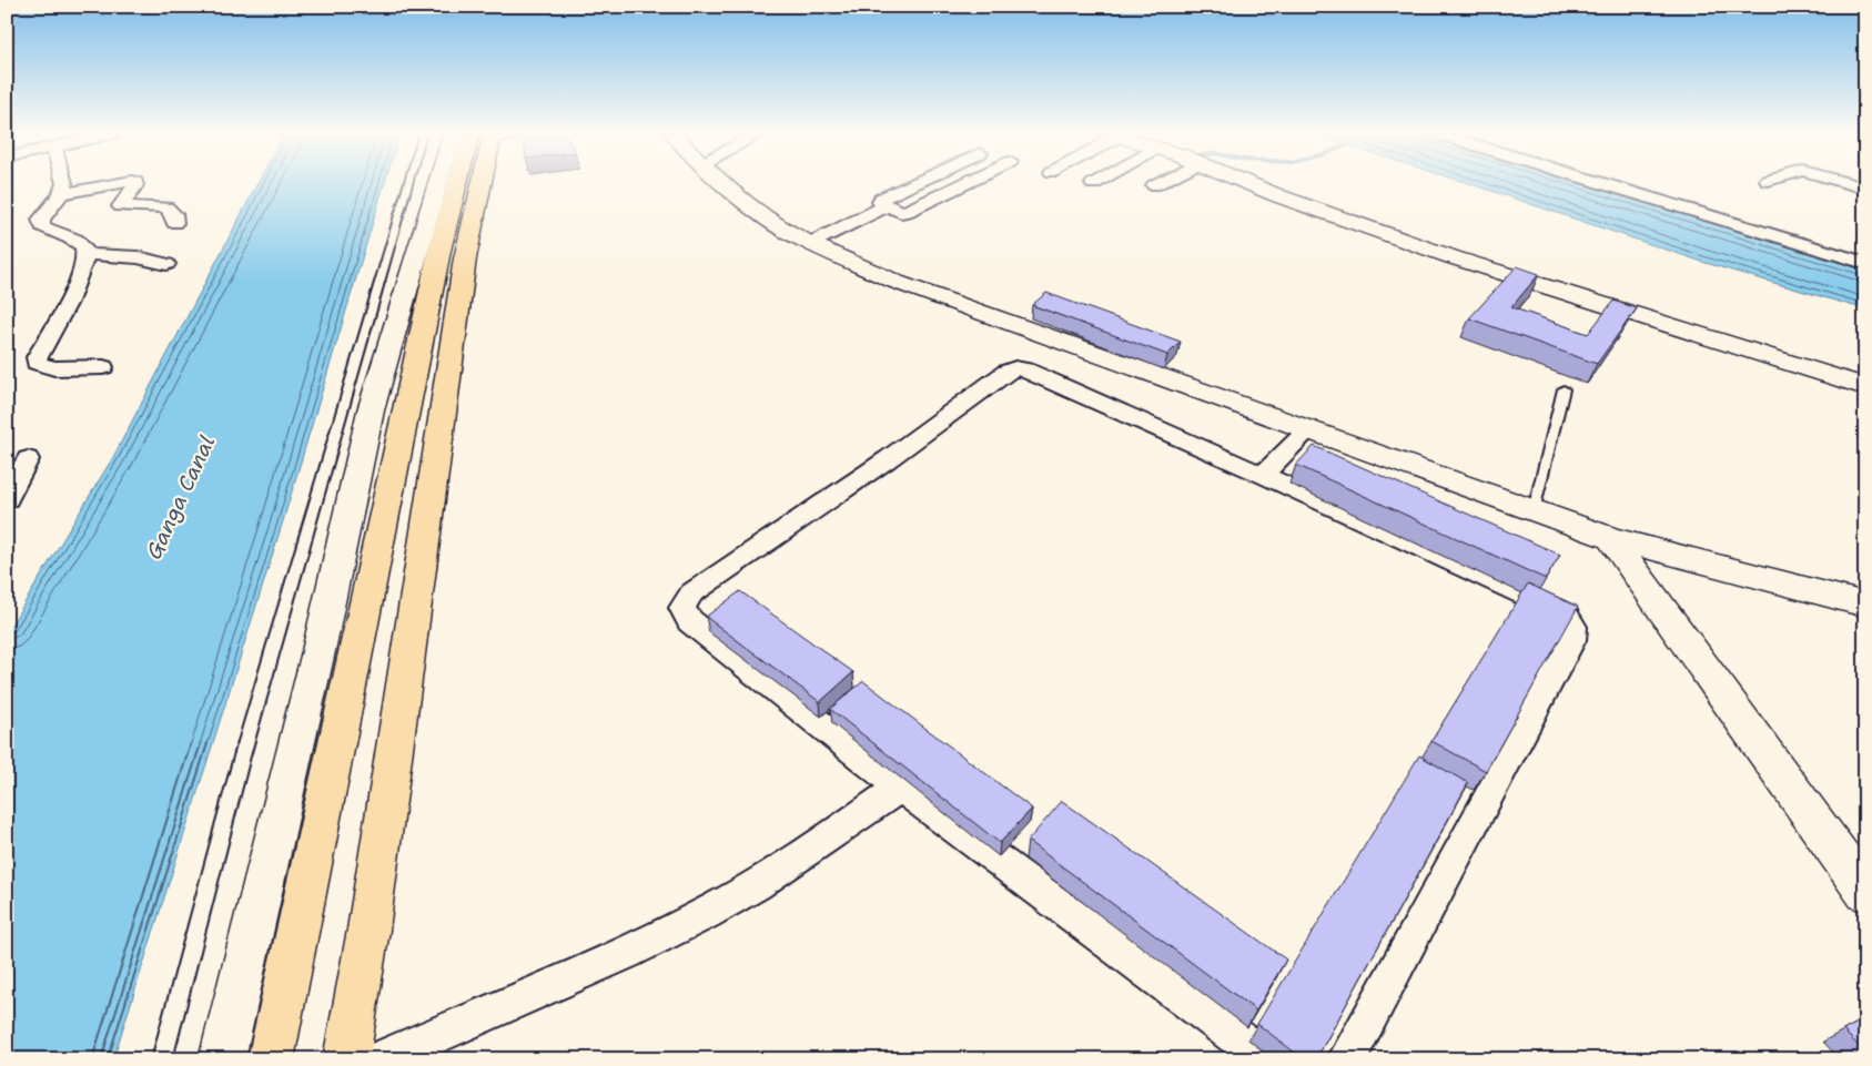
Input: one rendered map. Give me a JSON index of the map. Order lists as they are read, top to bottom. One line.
{"water":["Ganga Canal"]}
